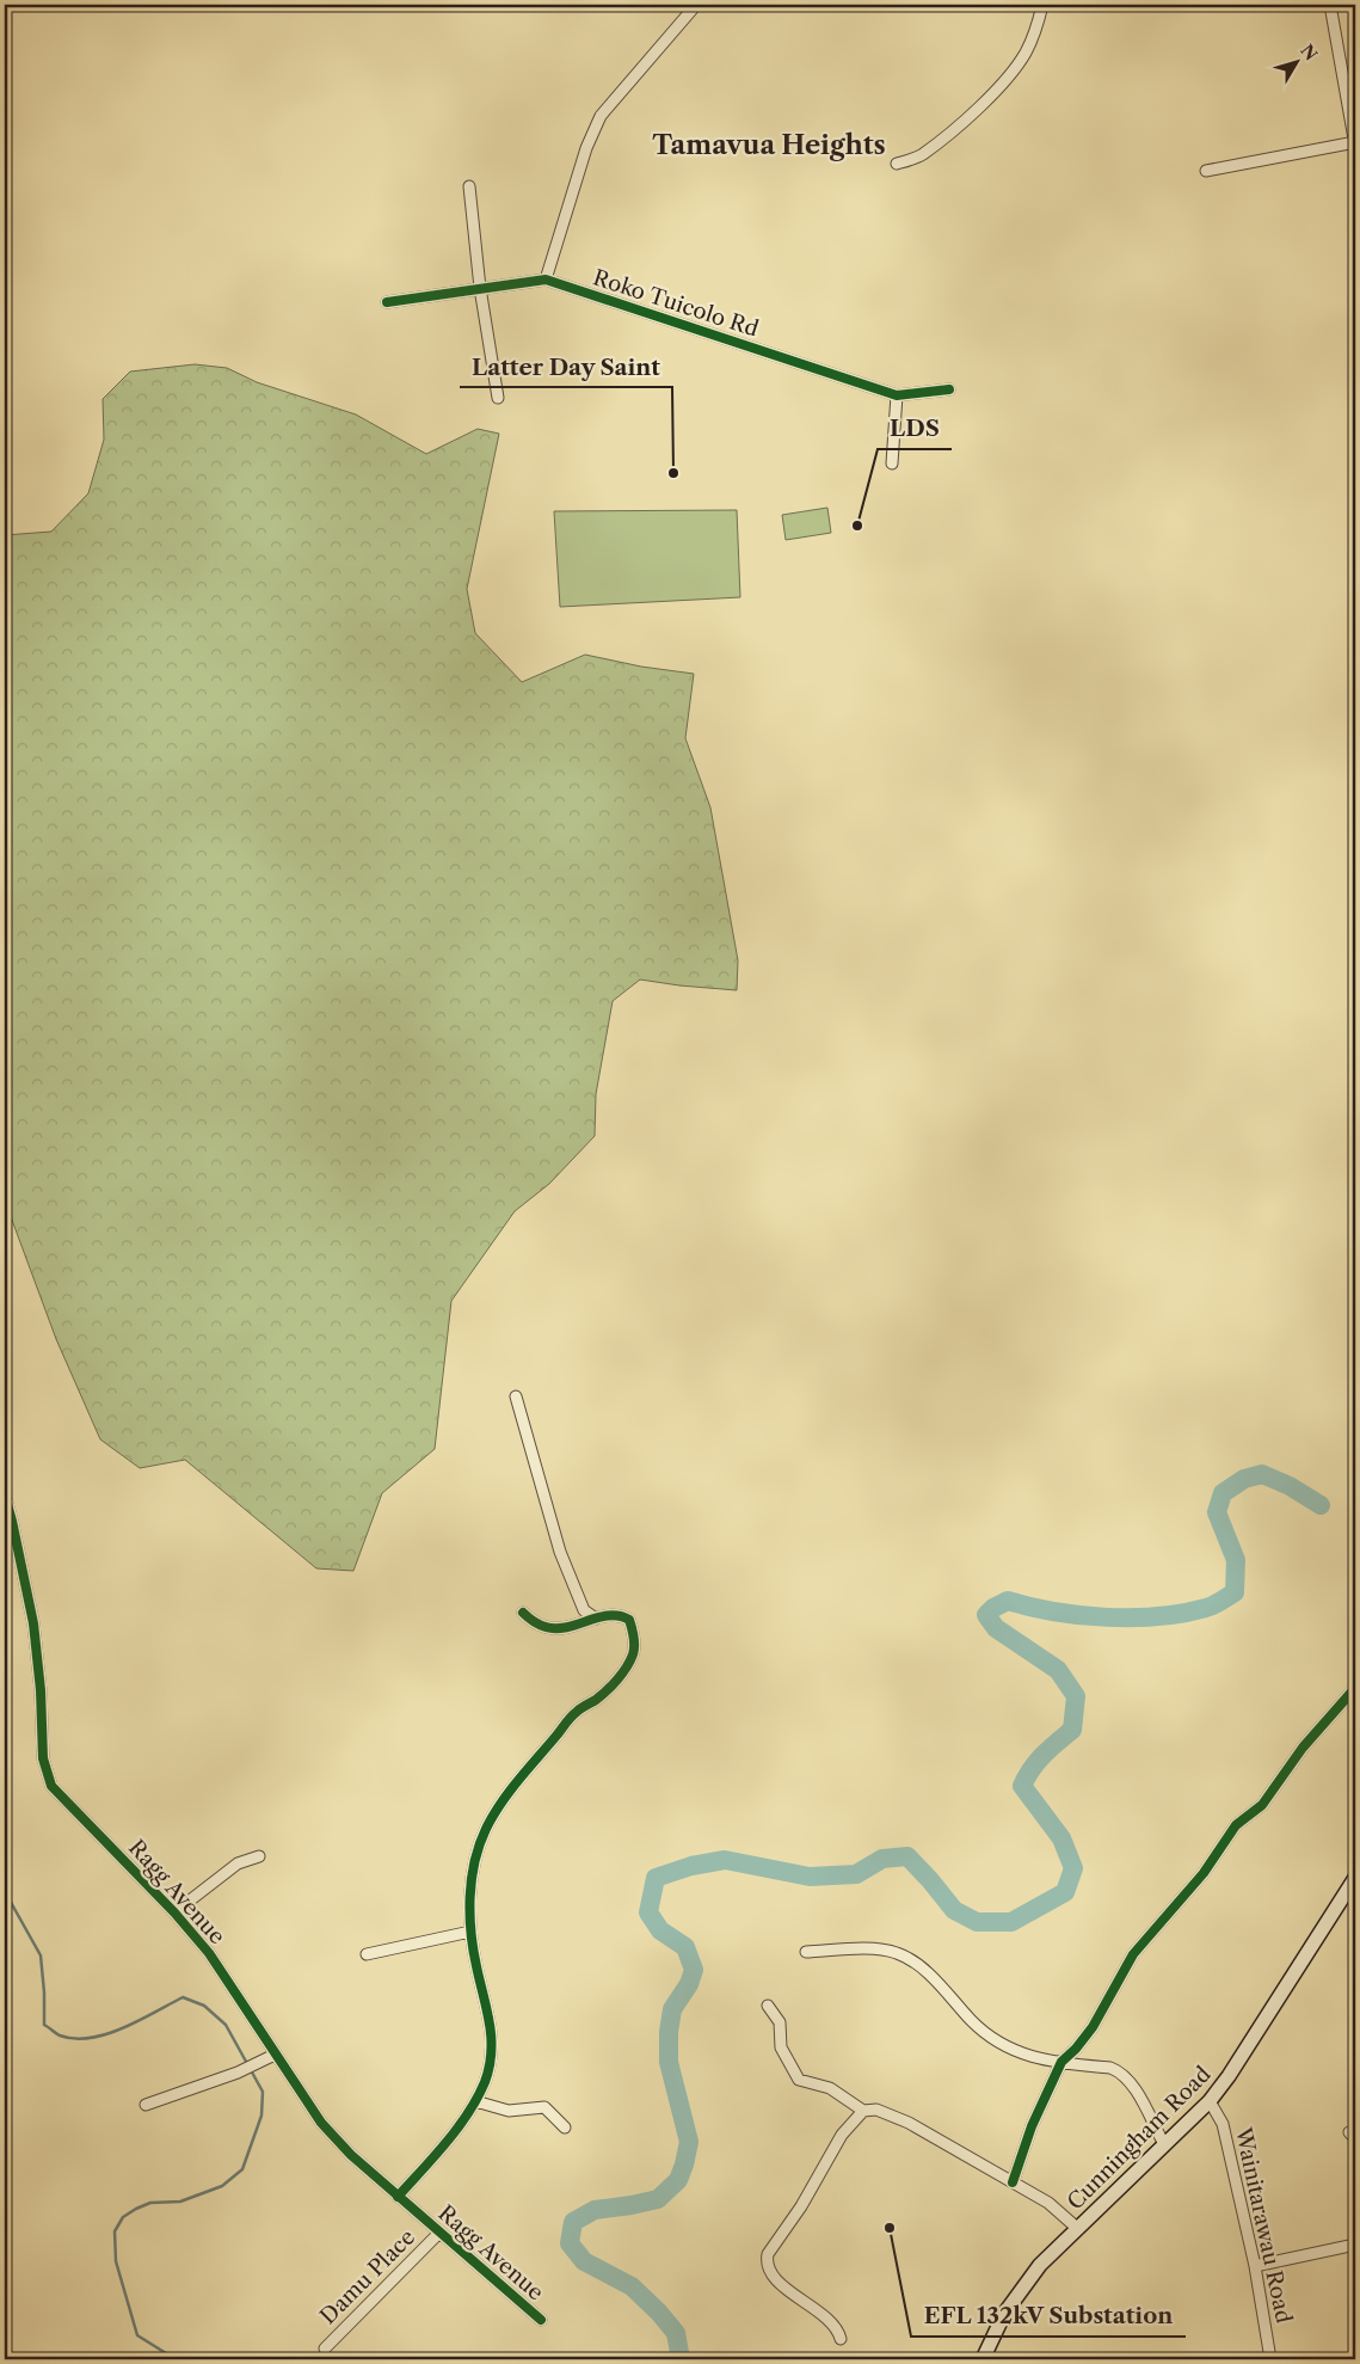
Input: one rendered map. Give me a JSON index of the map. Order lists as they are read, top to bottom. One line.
{"streets":{"main road":["Cunningham Road"],"street":["Roko Tuicolo Rd","Ragg Avenue","Wainitarawau Road","Damu Place"]},"crossings":[["Ragg Avenue","Damu Place"],["Cunningham Road","Wainitarawau Road"]],"districts":["Tamavua Heights"],"places":["Latter Day Saint","LDS","EFL 132kV Substation"],"north":"top right"}
